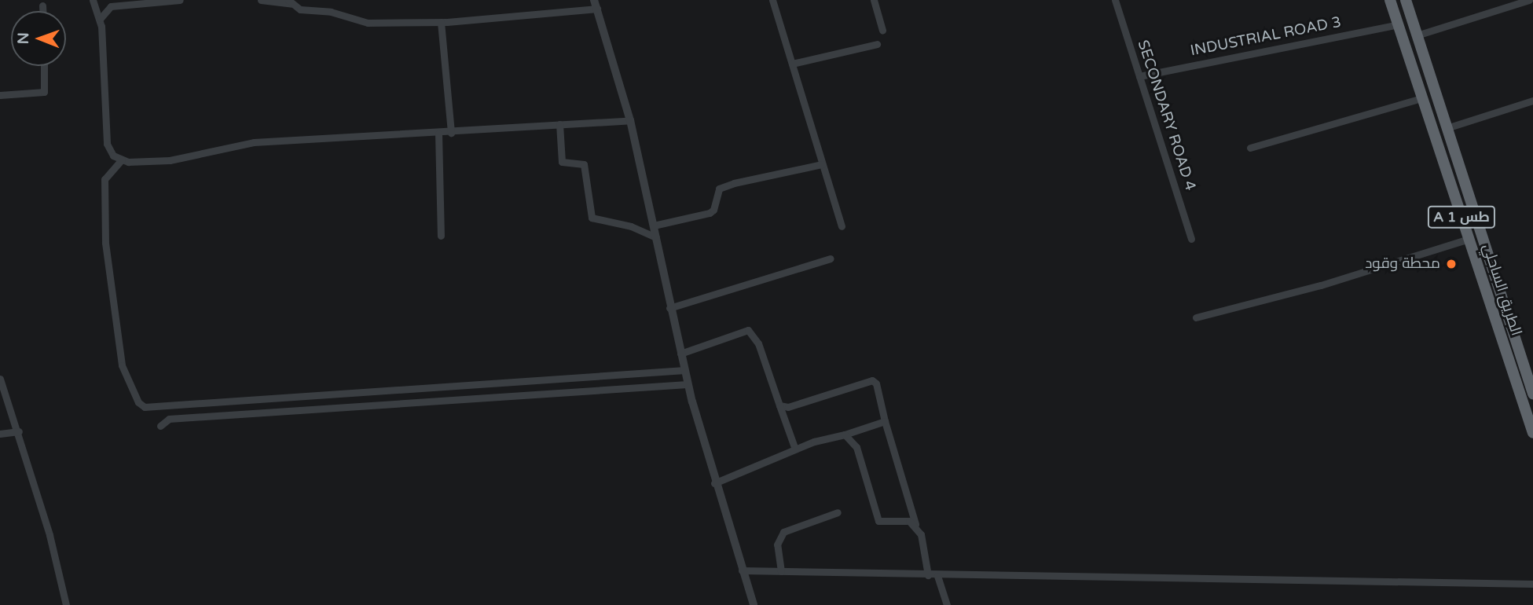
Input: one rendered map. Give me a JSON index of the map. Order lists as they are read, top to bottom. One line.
{"streets":{"highway":["A 1 طس","الطريق الساحلي"],"street":["INDUSTRIAL ROAD 3","SECONDARY ROAD 4"]},"crossings":[["INDUSTRIAL ROAD 3","SECONDARY ROAD 4"],["INDUSTRIAL ROAD 3","الطريق الساحلي"]],"places":["محطة وقود"],"north":"left"}
